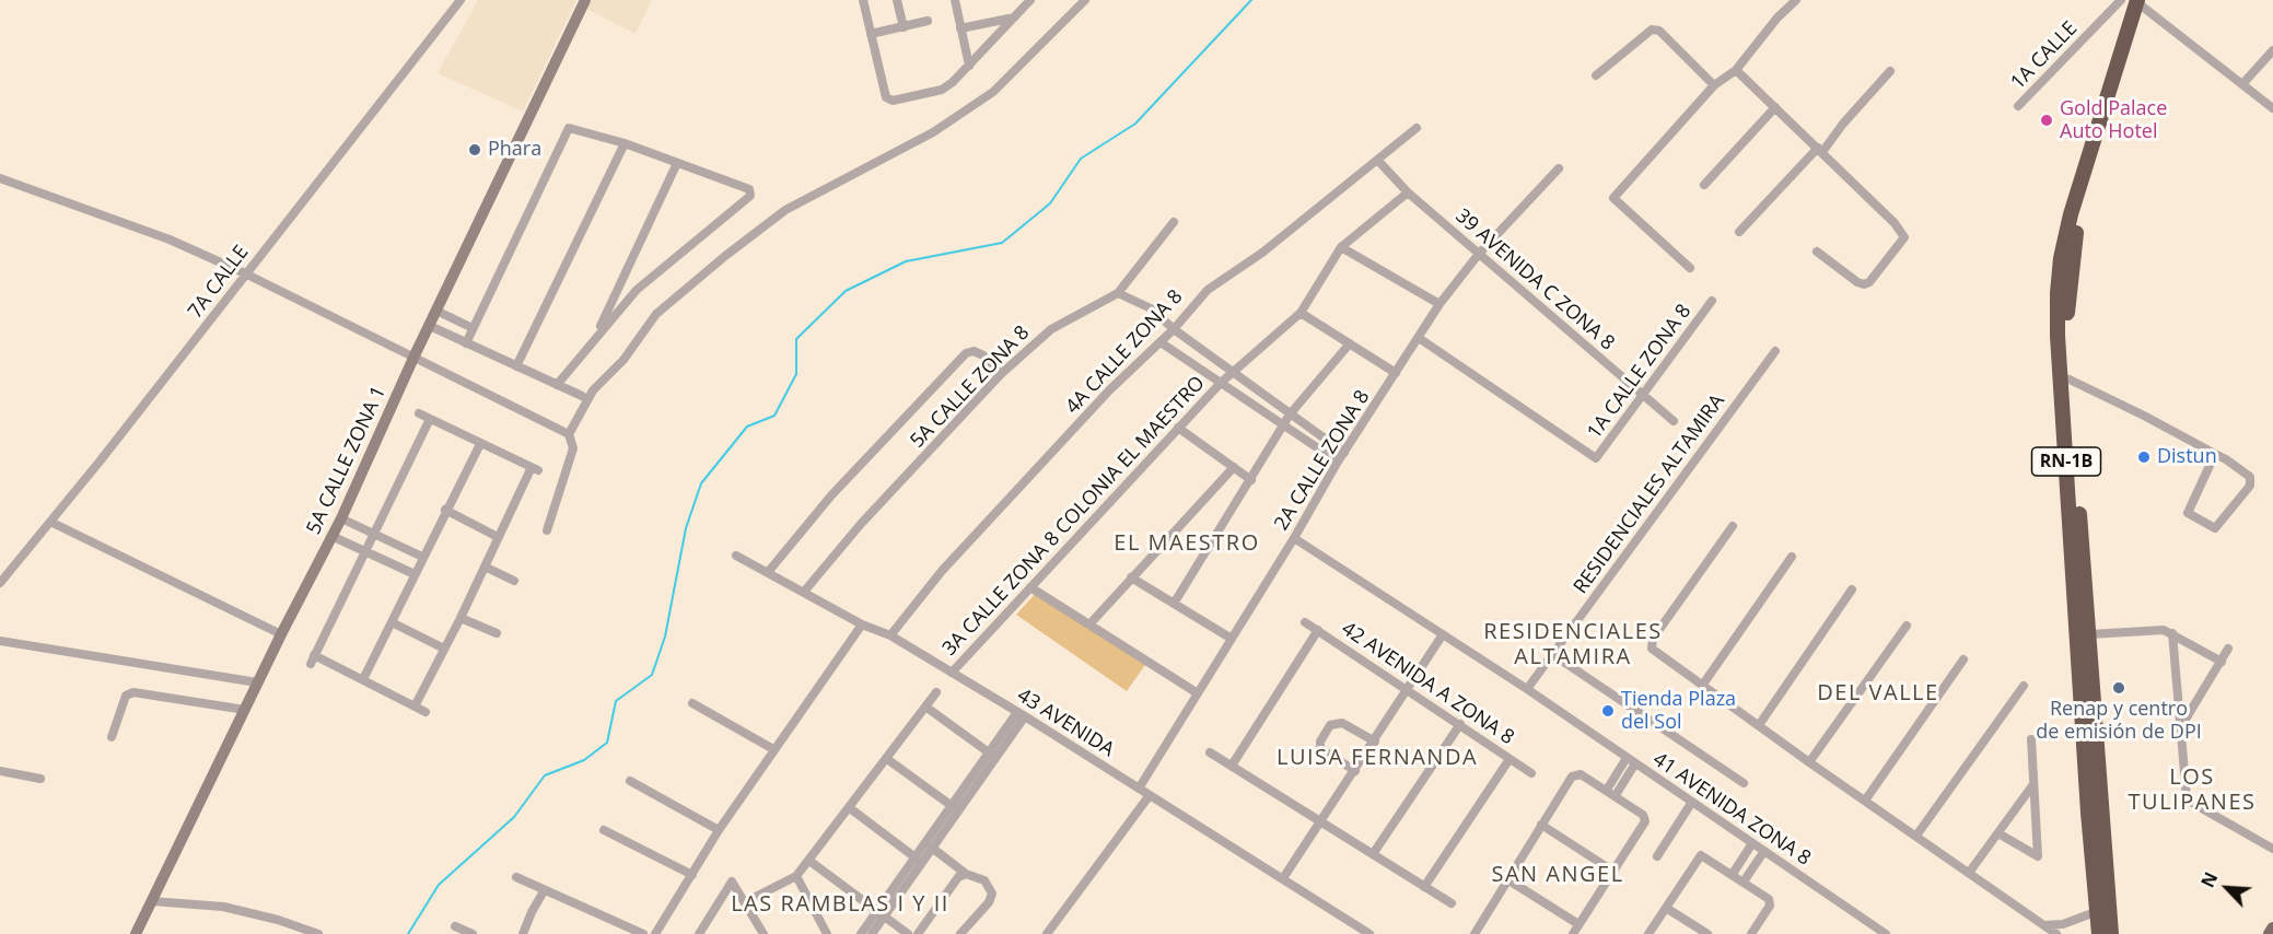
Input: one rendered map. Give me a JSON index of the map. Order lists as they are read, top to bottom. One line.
{"streets":{"highway":["RN-1B"],"street":["1A CALLE","39 AVENIDA C ZONA 8","7A CALLE","4A CALLE ZONA 8","1A CALLE ZONA 8","5A CALLE ZONA 8","5A CALLE ZONA 1","2A CALLE ZONA 8","RESIDENCIALES ALTAMIRA","3A CALLE ZONA 8 COLONIA EL MAESTRO","42 AVENIDA A ZONA 8","43 AVENIDA","41 AVENIDA ZONA 8"]},"crossings":[["1A CALLE","RN-1B"],["39 AVENIDA C ZONA 8","4A CALLE ZONA 8"],["39 AVENIDA C ZONA 8","1A CALLE ZONA 8"],["39 AVENIDA C ZONA 8","2A CALLE ZONA 8"],["39 AVENIDA C ZONA 8","3A CALLE ZONA 8 COLONIA EL MAESTRO"],["4A CALLE ZONA 8","43 AVENIDA"],["1A CALLE ZONA 8","2A CALLE ZONA 8"],["5A CALLE ZONA 8","43 AVENIDA"],["2A CALLE ZONA 8","43 AVENIDA"],["2A CALLE ZONA 8","41 AVENIDA ZONA 8"],["RESIDENCIALES ALTAMIRA","41 AVENIDA ZONA 8"],["3A CALLE ZONA 8 COLONIA EL MAESTRO","43 AVENIDA"]],"districts":["EL MAESTRO","RESIDENCIALES ALTAMIRA","DEL VALLE","LUISA FERNANDA","LOS TULIPANES","SAN ANGEL","LAS RAMBLAS I Y II"],"places":["Gold Palace Auto Hotel","Phara","Distun","Renap y centro de emisión de DPI","Tienda Plaza del Sol"],"north":"top left"}
